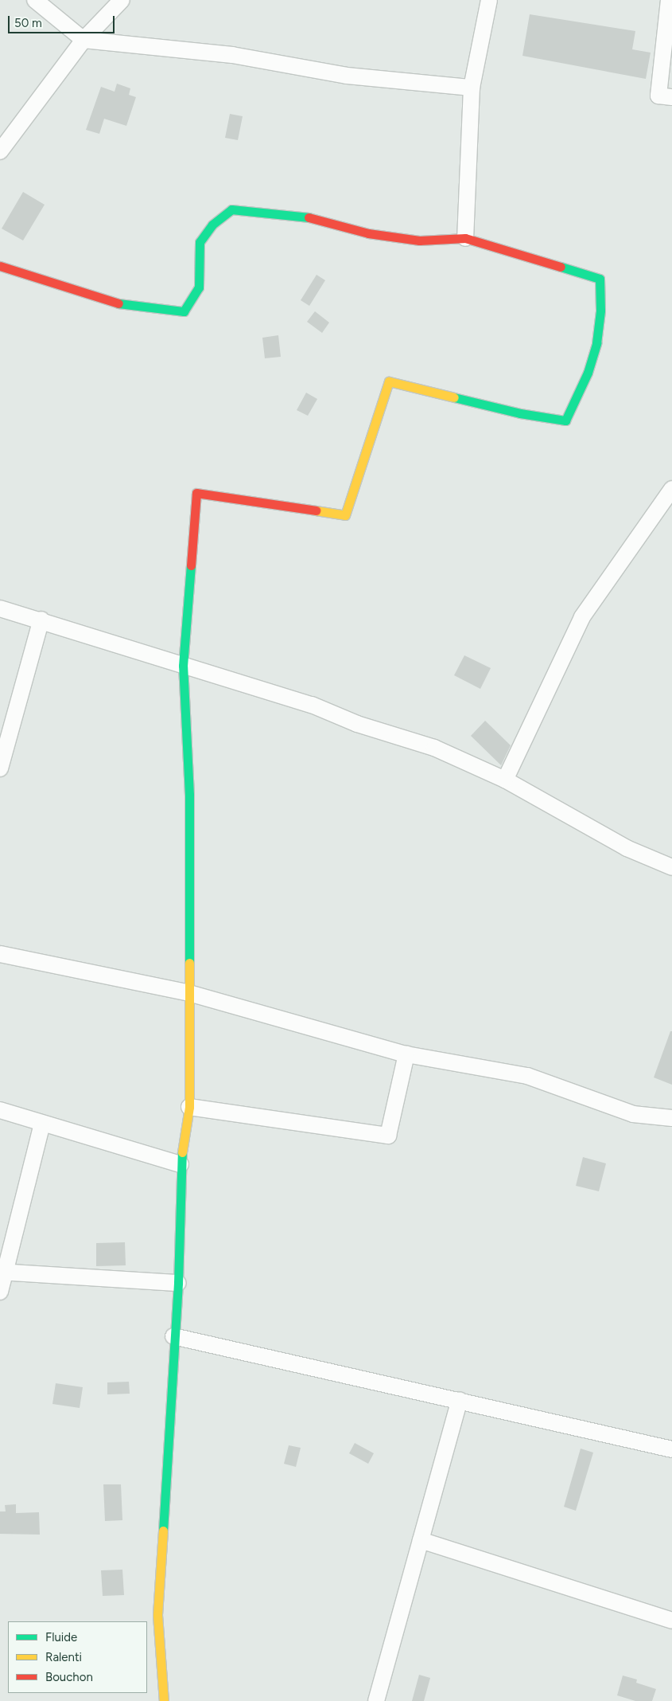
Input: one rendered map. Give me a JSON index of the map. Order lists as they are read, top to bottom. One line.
{"legend":["Fluide","Ralenti","Bouchon"],"scale_bar":"50 m"}
